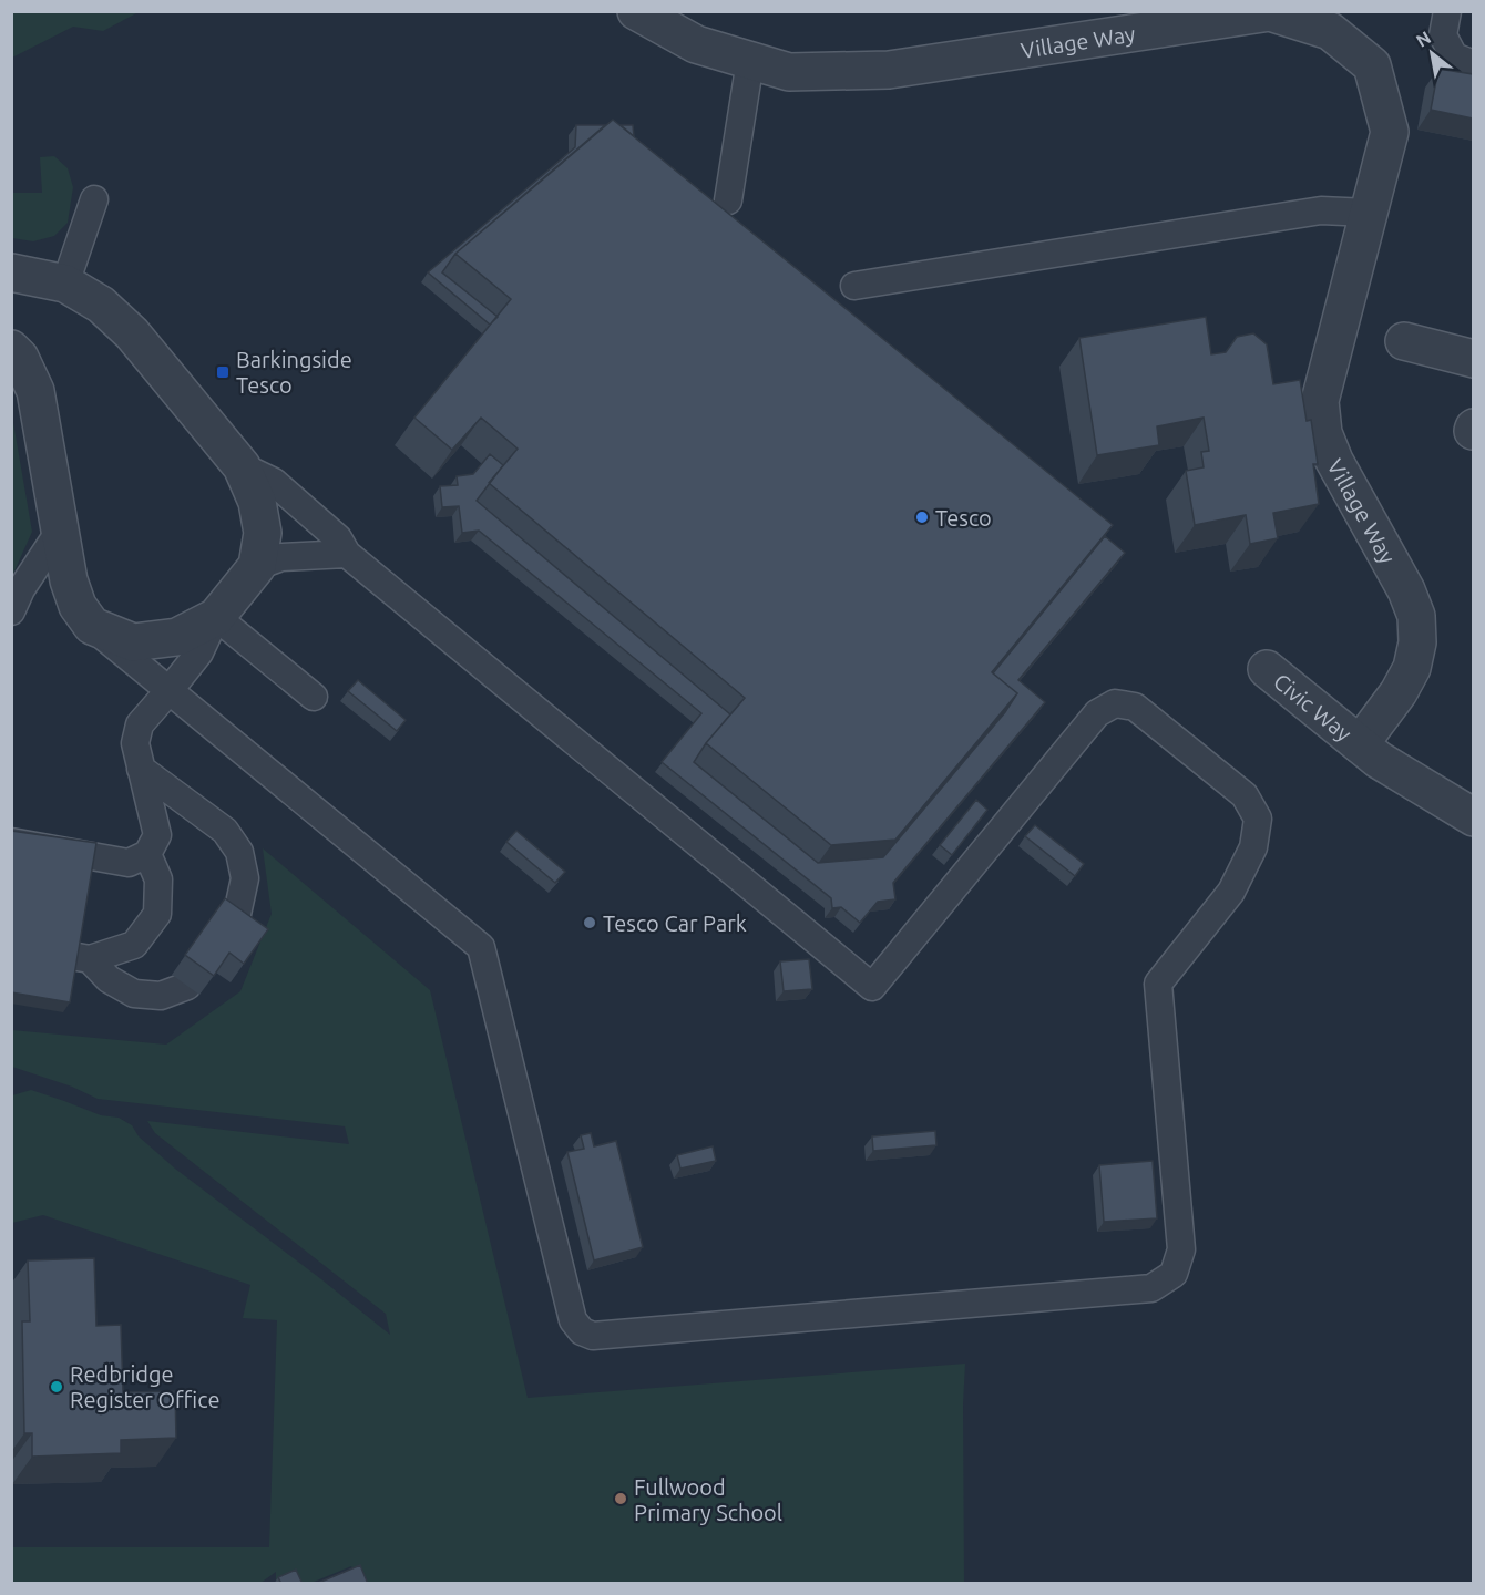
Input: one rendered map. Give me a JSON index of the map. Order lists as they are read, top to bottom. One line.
{"streets":{"street":["Village Way","Civic Way"]},"crossings":[["Village Way","Civic Way"]],"places":{"transit":["Barkingside Tesco"],"other":["Tesco","Tesco Car Park","Redbridge Register Office","Fullwood Primary School"]},"north":"top left"}
